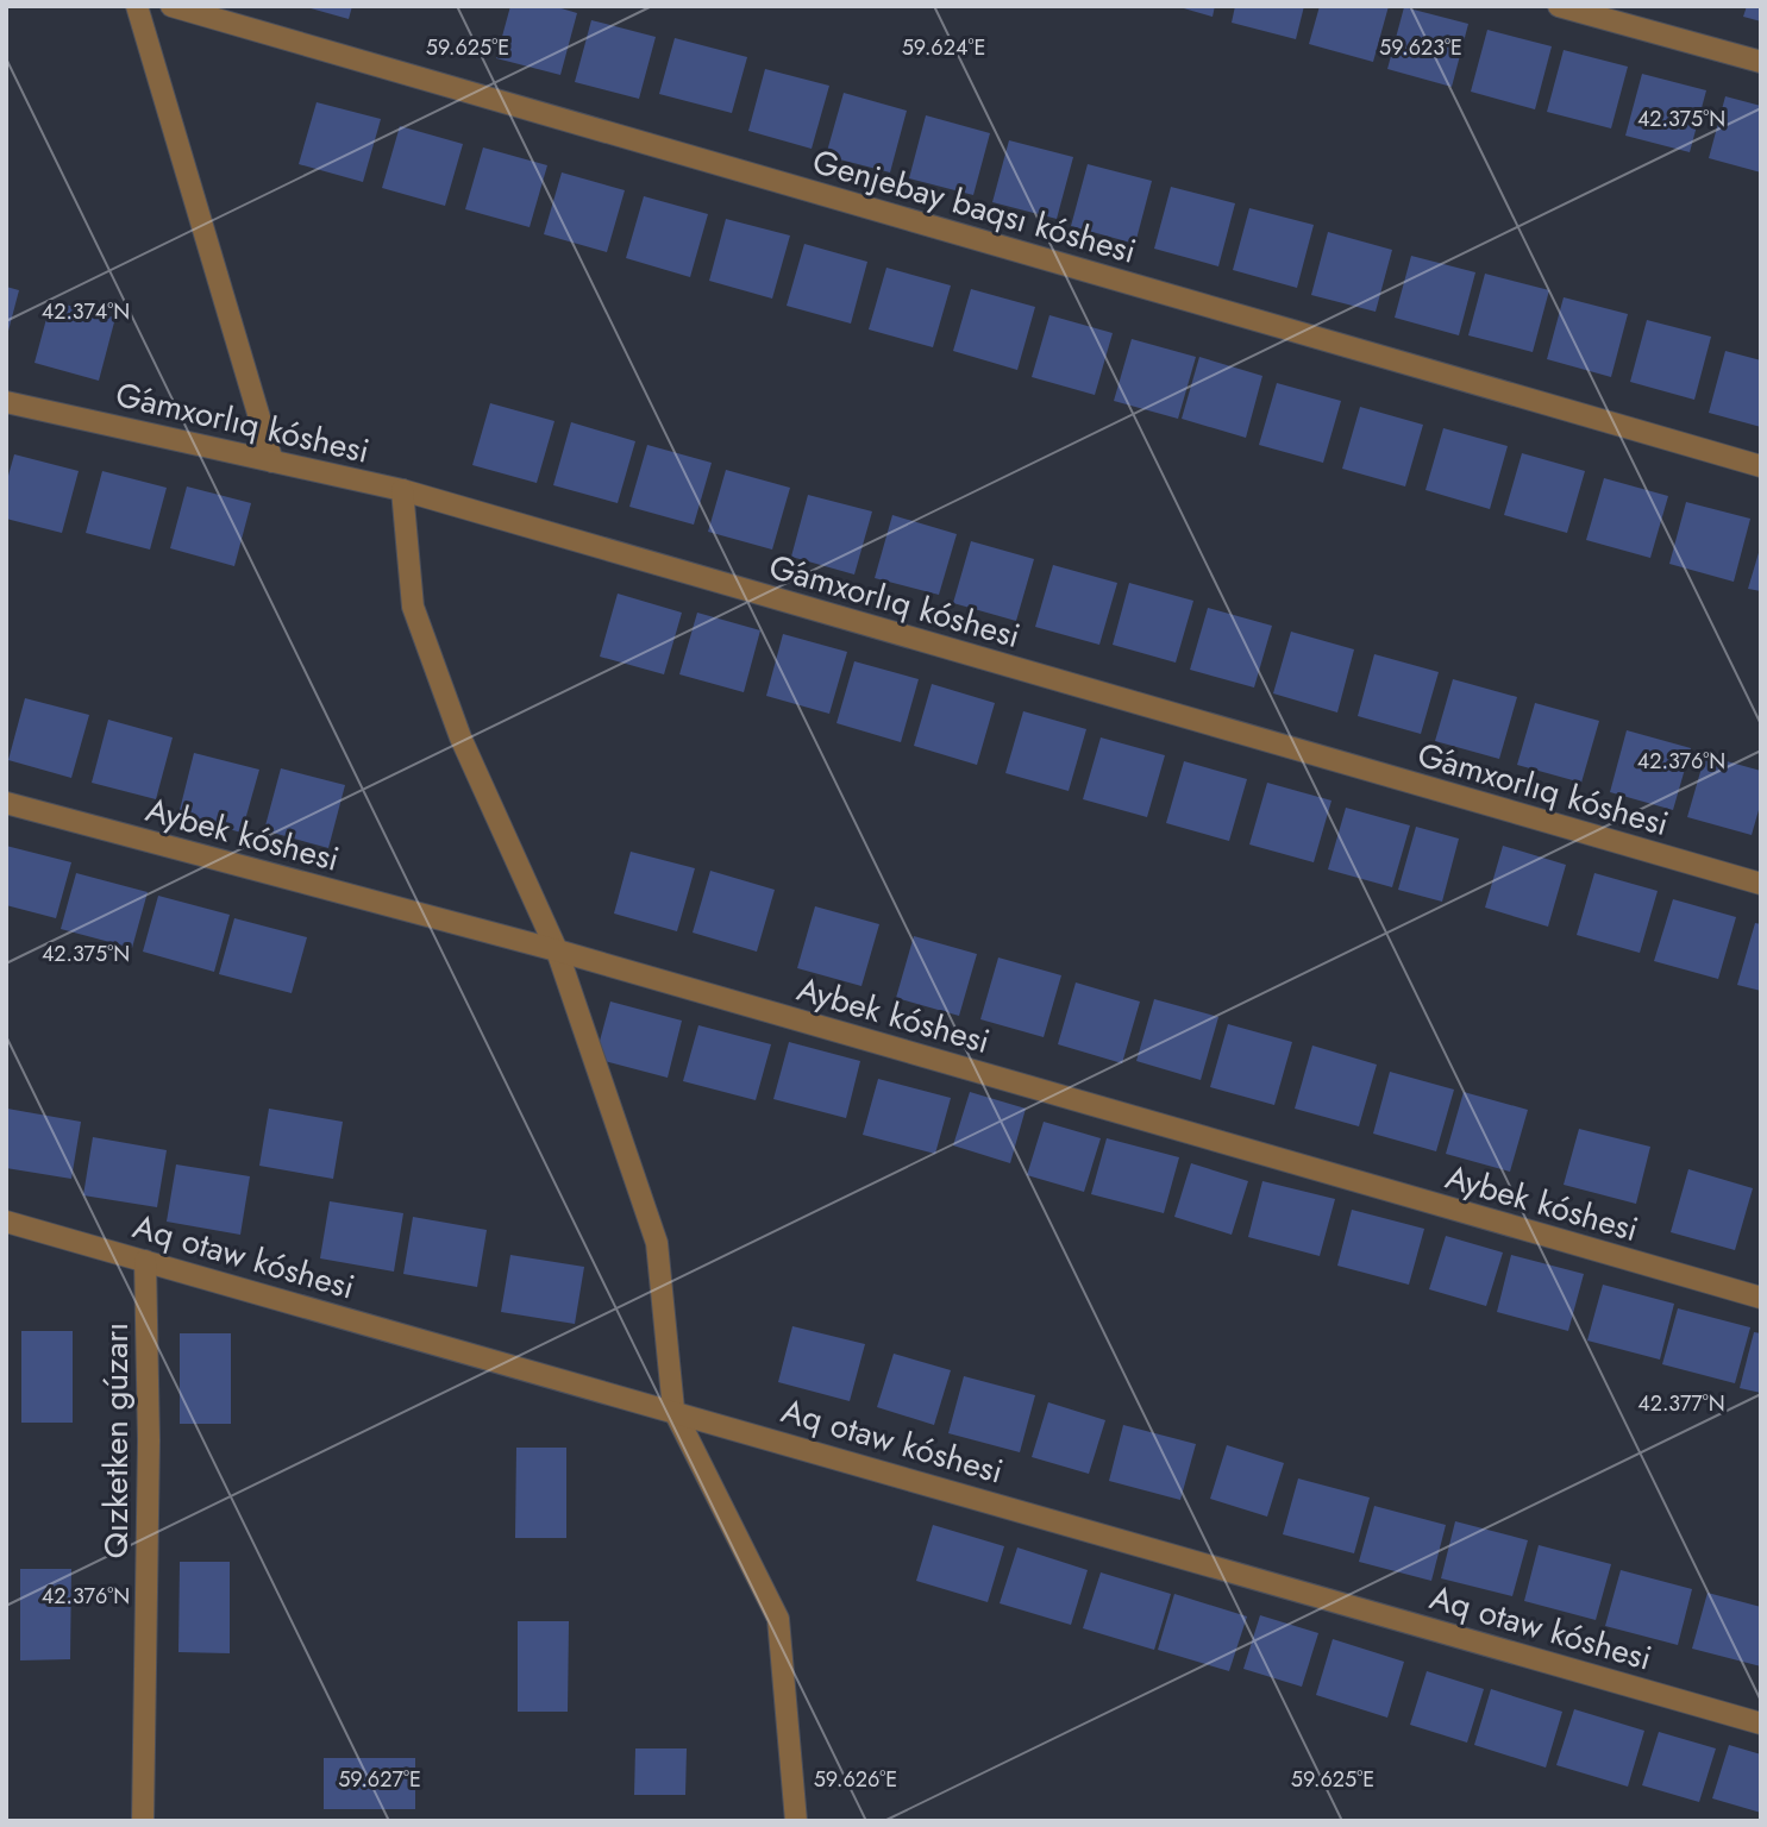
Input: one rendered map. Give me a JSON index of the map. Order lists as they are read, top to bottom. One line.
{"streets":{"street":["Genjebay baqsı kóshesi","Ǵamxorlıq kóshesi","Aybek kóshesi","Aq otaw kóshesi","Qızketken gúzarı"]},"crossings":[["Aq otaw kóshesi","Qızketken gúzarı"]],"coordinates":["59.625°E","59.624°E","59.623°E","42.375°N","42.374°N","42.376°N","42.377°N","59.627°E","59.626°E"]}
